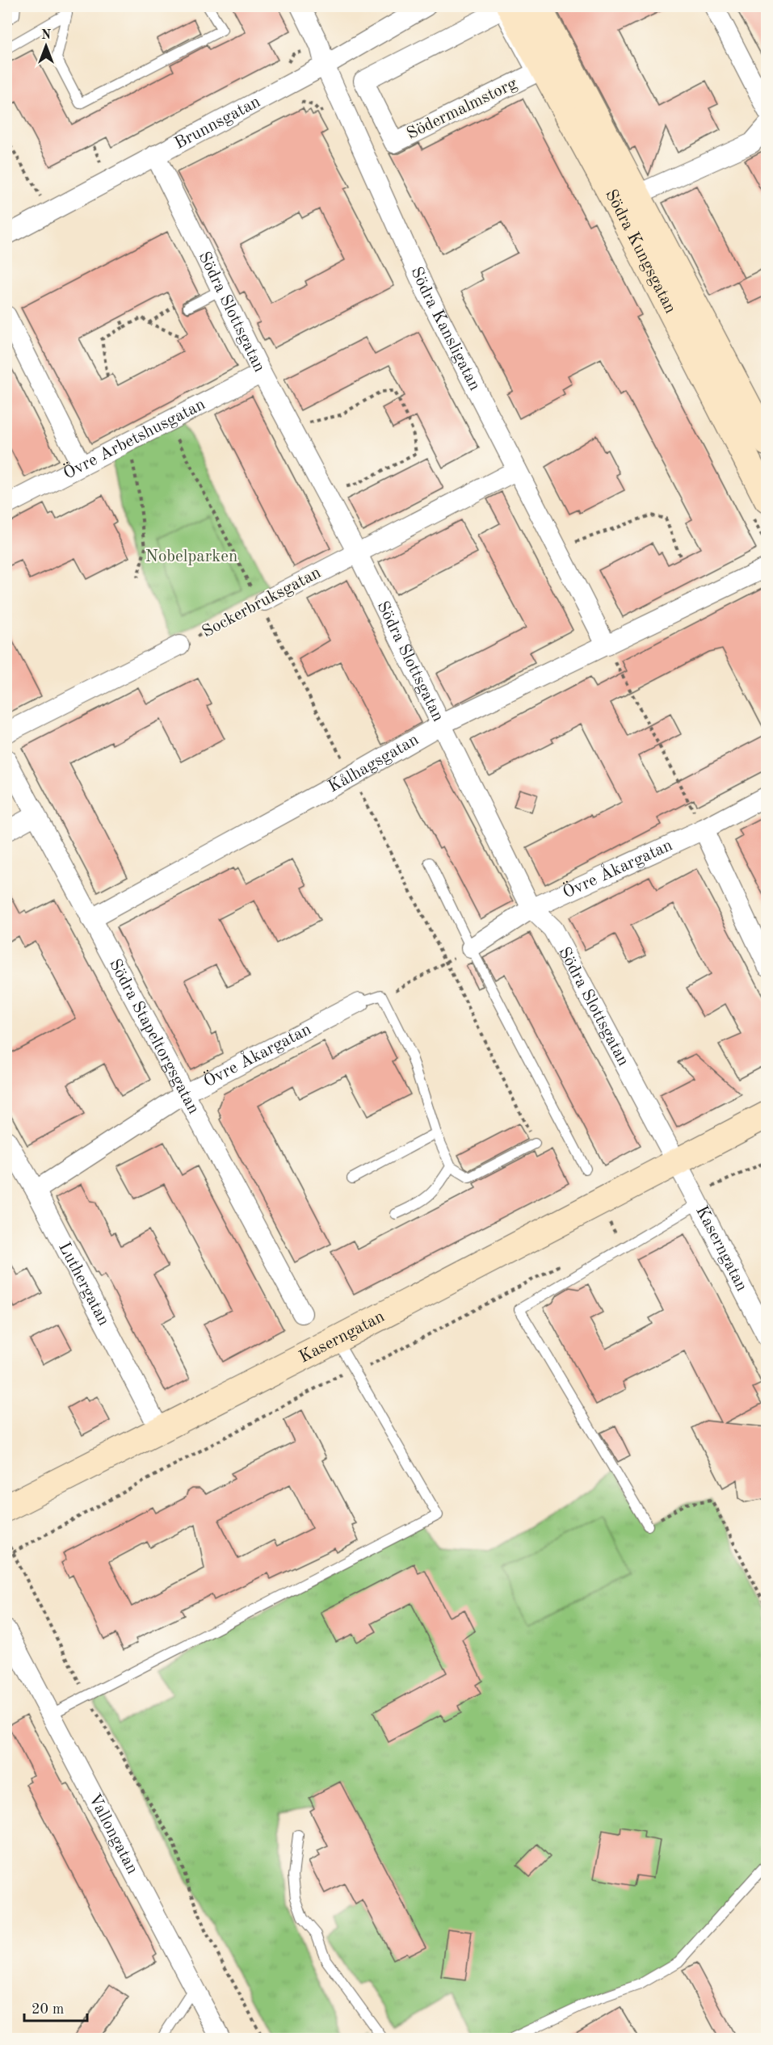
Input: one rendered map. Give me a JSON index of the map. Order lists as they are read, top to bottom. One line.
{"streets":{"street":["Södermalmstorg","Brunnsgatan","Södra Kungsgatan","Södra Slottsgatan","Södra Kansligatan","Övre Arbetshusgatan","Sockerbruksgatan","Kålhagsgatan","Övre Åkargatan","Södra Stapeltorgsgatan","Kaserngatan","Luthergatan","Vallongatan"]},"crossings":[["Brunnsgatan","Södra Slottsgatan"],["Brunnsgatan","Södra Kansligatan"],["Södra Slottsgatan","Övre Arbetshusgatan"],["Södra Slottsgatan","Sockerbruksgatan"],["Södra Slottsgatan","Kålhagsgatan"],["Södra Slottsgatan","Övre Åkargatan"],["Södra Slottsgatan","Kaserngatan"],["Södra Kansligatan","Sockerbruksgatan"],["Södra Kansligatan","Kålhagsgatan"],["Kålhagsgatan","Södra Stapeltorgsgatan"],["Övre Åkargatan","Södra Stapeltorgsgatan"],["Övre Åkargatan","Luthergatan"],["Kaserngatan","Luthergatan"]],"parks":["Nobelparken"],"scale_bar":"20 m","north":"top"}
